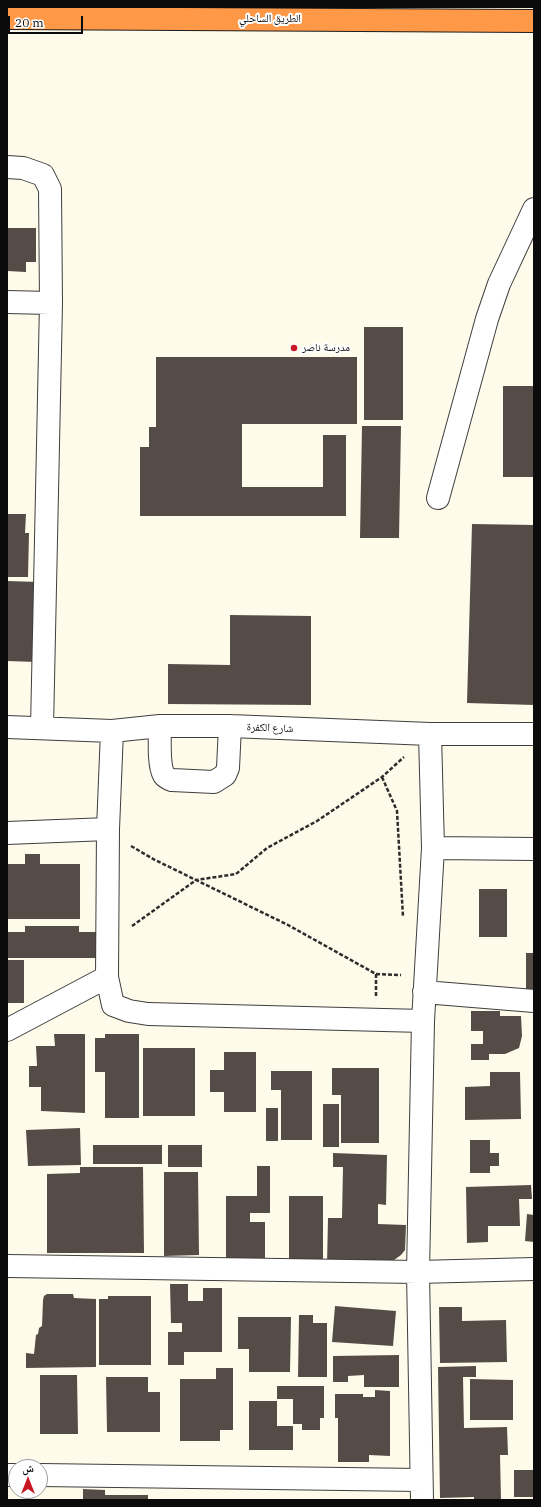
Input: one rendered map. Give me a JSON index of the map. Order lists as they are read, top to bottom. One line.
{"streets":{"highway":["الطريق الساحلي"],"street":["شارع الكفرة"]},"places":["مدرسة ناصر"],"scale_bar":"20 m","north":"top"}
